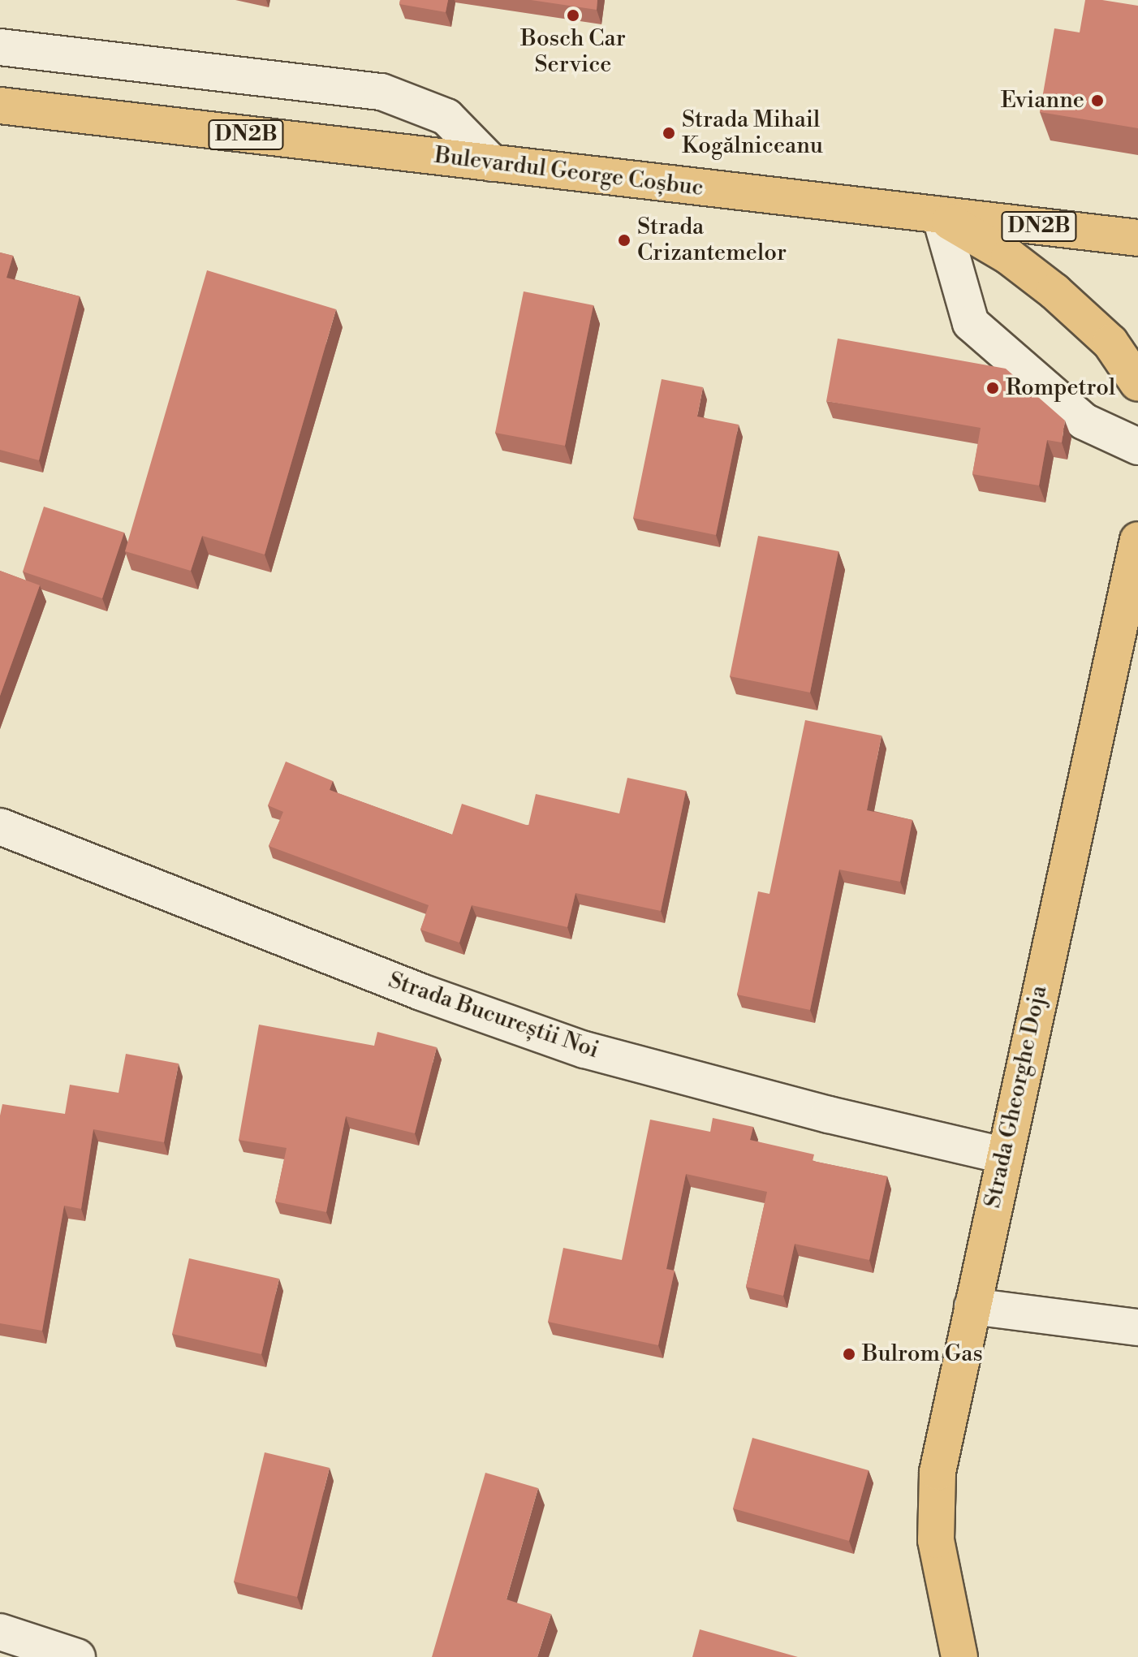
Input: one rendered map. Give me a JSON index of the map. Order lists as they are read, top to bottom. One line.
{"streets":{"main road":["DN2B","Bulevardul George Coșbuc","Strada Gheorghe Doja"],"street":["Strada Bucureștii Noi"]},"crossings":[["Strada Bucureștii Noi","Strada Gheorghe Doja"]],"places":["Bosch Car Service","Evianne","Strada Mihail Kogălniceanu","Strada Crizantemelor","Rompetrol","Bulrom Gas"]}
